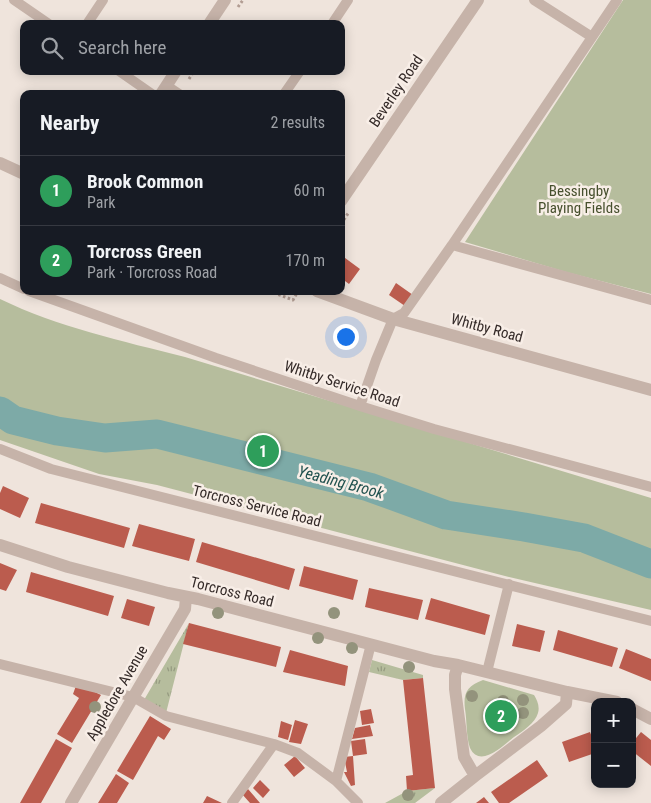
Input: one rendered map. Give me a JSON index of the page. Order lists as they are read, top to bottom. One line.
{"streets":{"street":["Beverley Road","Whitby Road","Torcross Road","Appledore Avenue"],"lane":["Whitby Service Road","Torcross Service Road"]},"crossings":[["Torcross Road","Appledore Avenue"]],"water":["Yeading Brook"],"parks":["Bessingby Playing Fields"],"page":{"search":"Search here","heading":["Nearby","2 results"],"list":[{"mark":"1","name":"Brook Common","note":"Park","value":"60 m"},{"mark":"2","name":"Torcross Green","note":"Park · Torcross Road","value":"170 m"}],"pins":["1","2"],"map_buttons":["+","−"]}}
